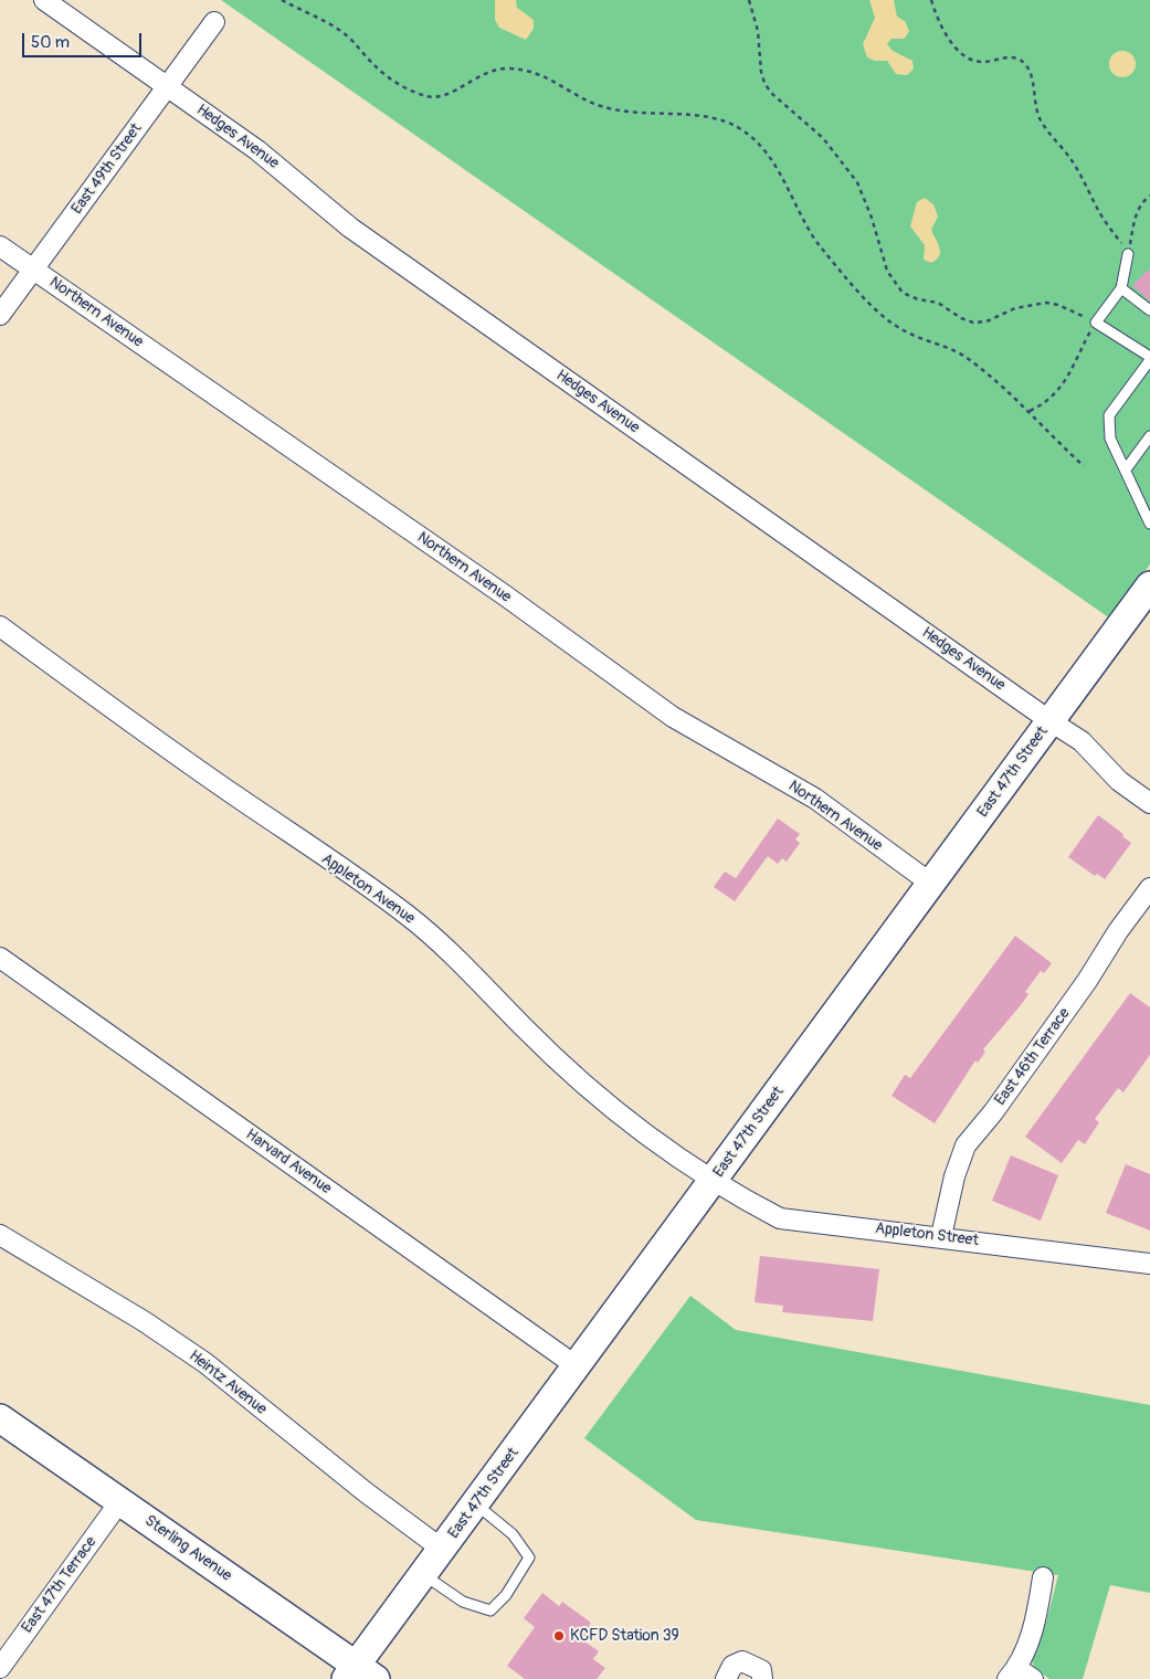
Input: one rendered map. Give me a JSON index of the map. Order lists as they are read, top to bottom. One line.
{"streets":{"main road":["East 47th Street","Sterling Avenue"],"street":["Hedges Avenue","East 49th Street","Northern Avenue","Appleton Avenue","East 46th Terrace","Harvard Avenue","Appleton Street","Heintz Avenue","East 47th Terrace"]},"crossings":[["Hedges Avenue","East 49th Street"],["Hedges Avenue","East 47th Street"],["East 49th Street","Northern Avenue"],["Northern Avenue","East 47th Street"],["East 47th Street","Appleton Avenue"],["East 47th Street","Harvard Avenue"],["East 47th Street","Appleton Street"],["East 47th Street","Heintz Avenue"],["East 47th Street","Sterling Avenue"],["Appleton Avenue","Appleton Street"],["East 46th Terrace","Appleton Street"],["Sterling Avenue","East 47th Terrace"]],"places":["KCFD Station 39"],"scale_bar":"50 m"}
